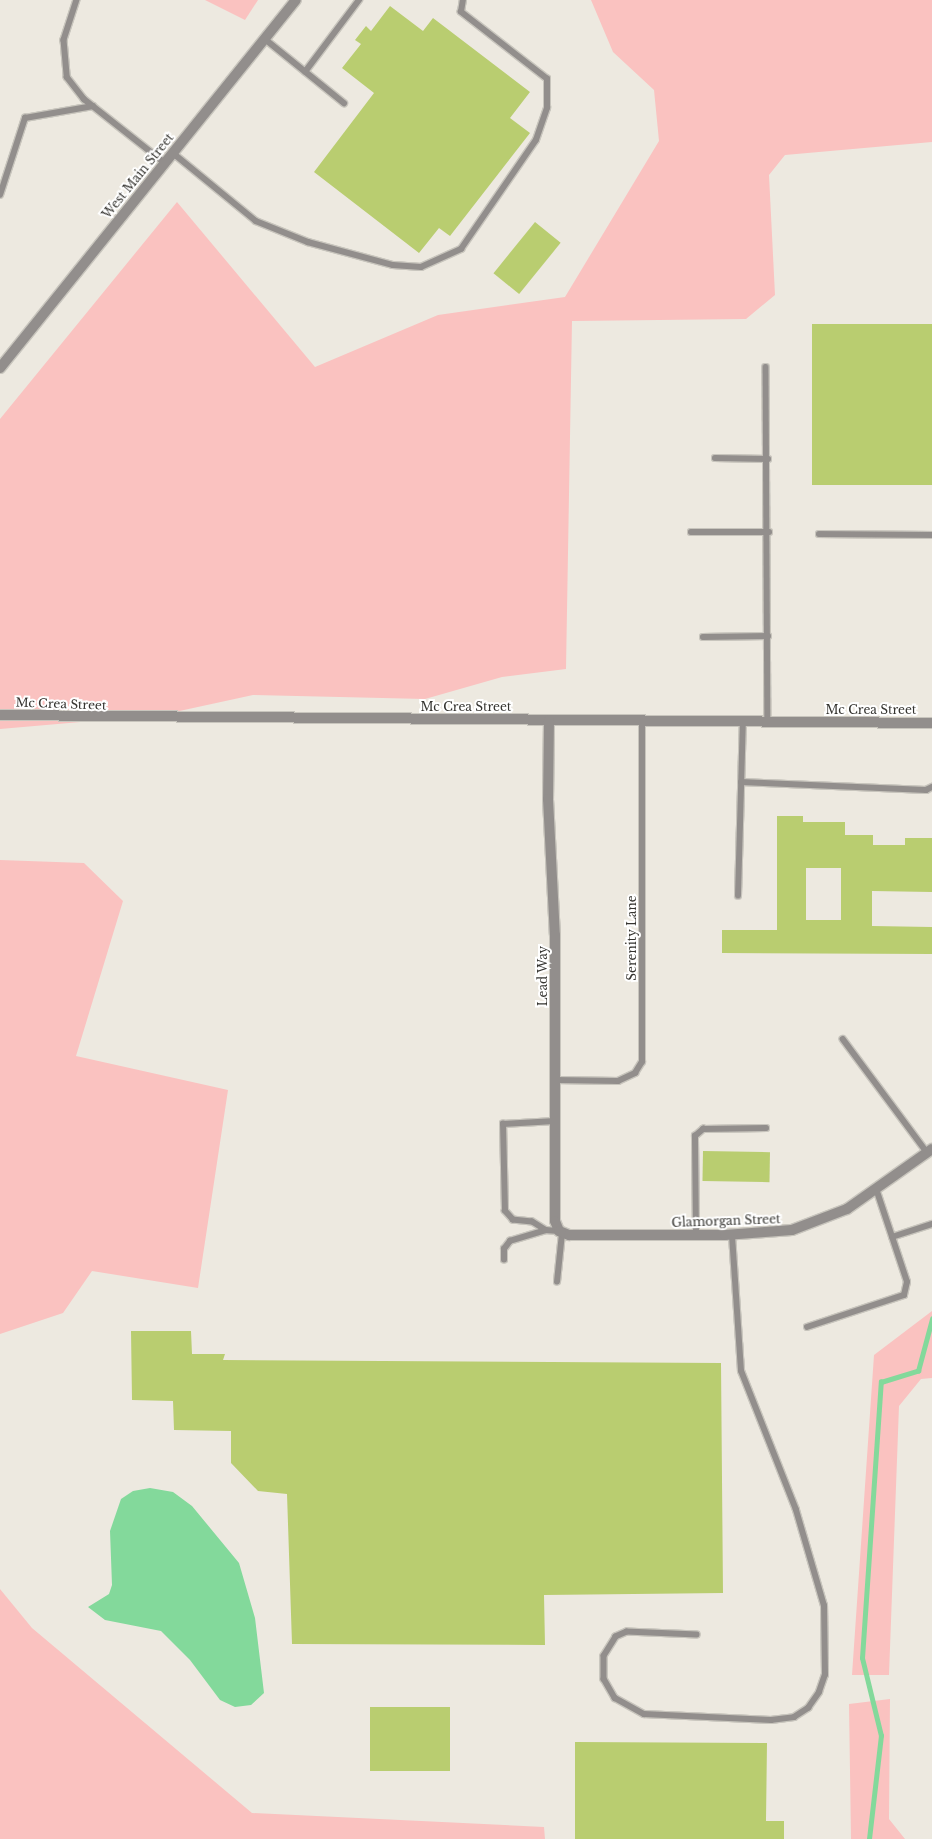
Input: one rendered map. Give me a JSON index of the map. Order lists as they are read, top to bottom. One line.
{"streets":{"street":["West Main Street","Mc Crea Street","Lead Way","Glamorgan Street"],"lane":["Serenity Lane"]},"crossings":[["Mc Crea Street","Serenity Lane"],["Mc Crea Street","Lead Way"],["Serenity Lane","Lead Way"],["Lead Way","Glamorgan Street"]]}
